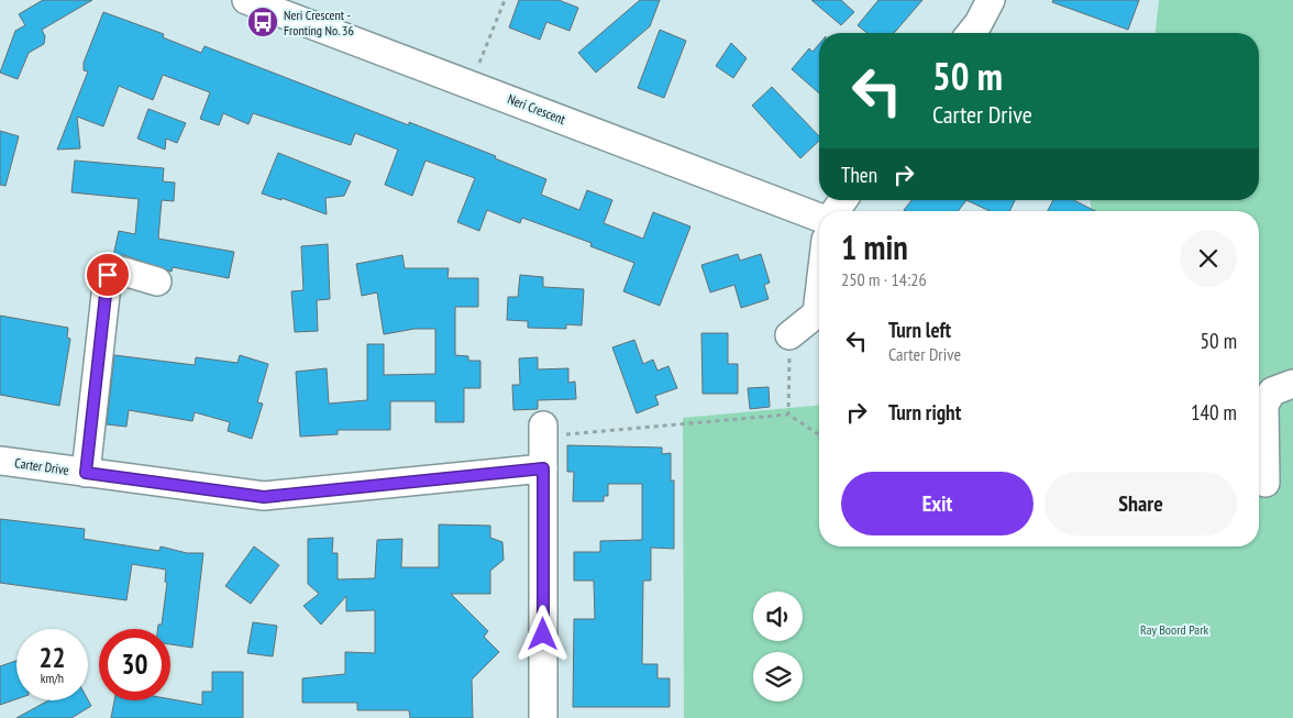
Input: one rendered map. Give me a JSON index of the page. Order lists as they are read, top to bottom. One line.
{"streets":{"street":["Neri Crescent","Carter Drive"]},"parks":["Ray Boord Park"],"places":{"bus stop":["Neri Crescent - Fronting No. 36"]},"page":{"turn":["50 m","Carter Drive"],"then":"Then","heading":["1 min","250 m · 14:26"],"list":[{"name":"Turn left","note":"Carter Drive","value":"50 m"},{"name":"Turn right","value":"140 m"}],"buttons":["Exit","Share"],"speed":"22 km/h","limit":"30"}}
